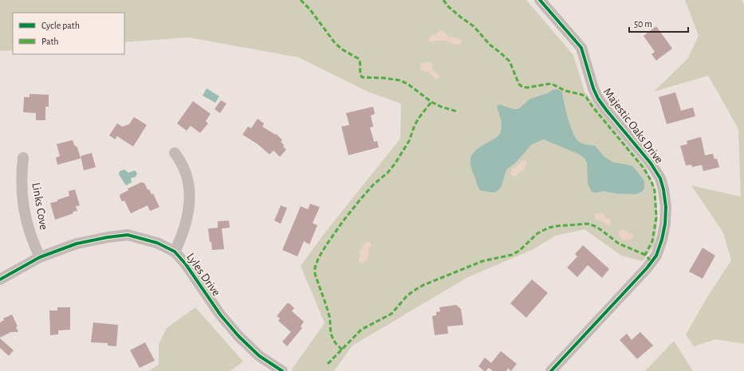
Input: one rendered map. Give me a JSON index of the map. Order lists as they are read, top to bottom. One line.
{"streets":{"street":["Majestic Oaks Drive","Links Cove","Lyles Drive"]},"crossings":[["Links Cove","Lyles Drive"]],"legend":["Cycle path","Path"],"scale_bar":"50 m"}
